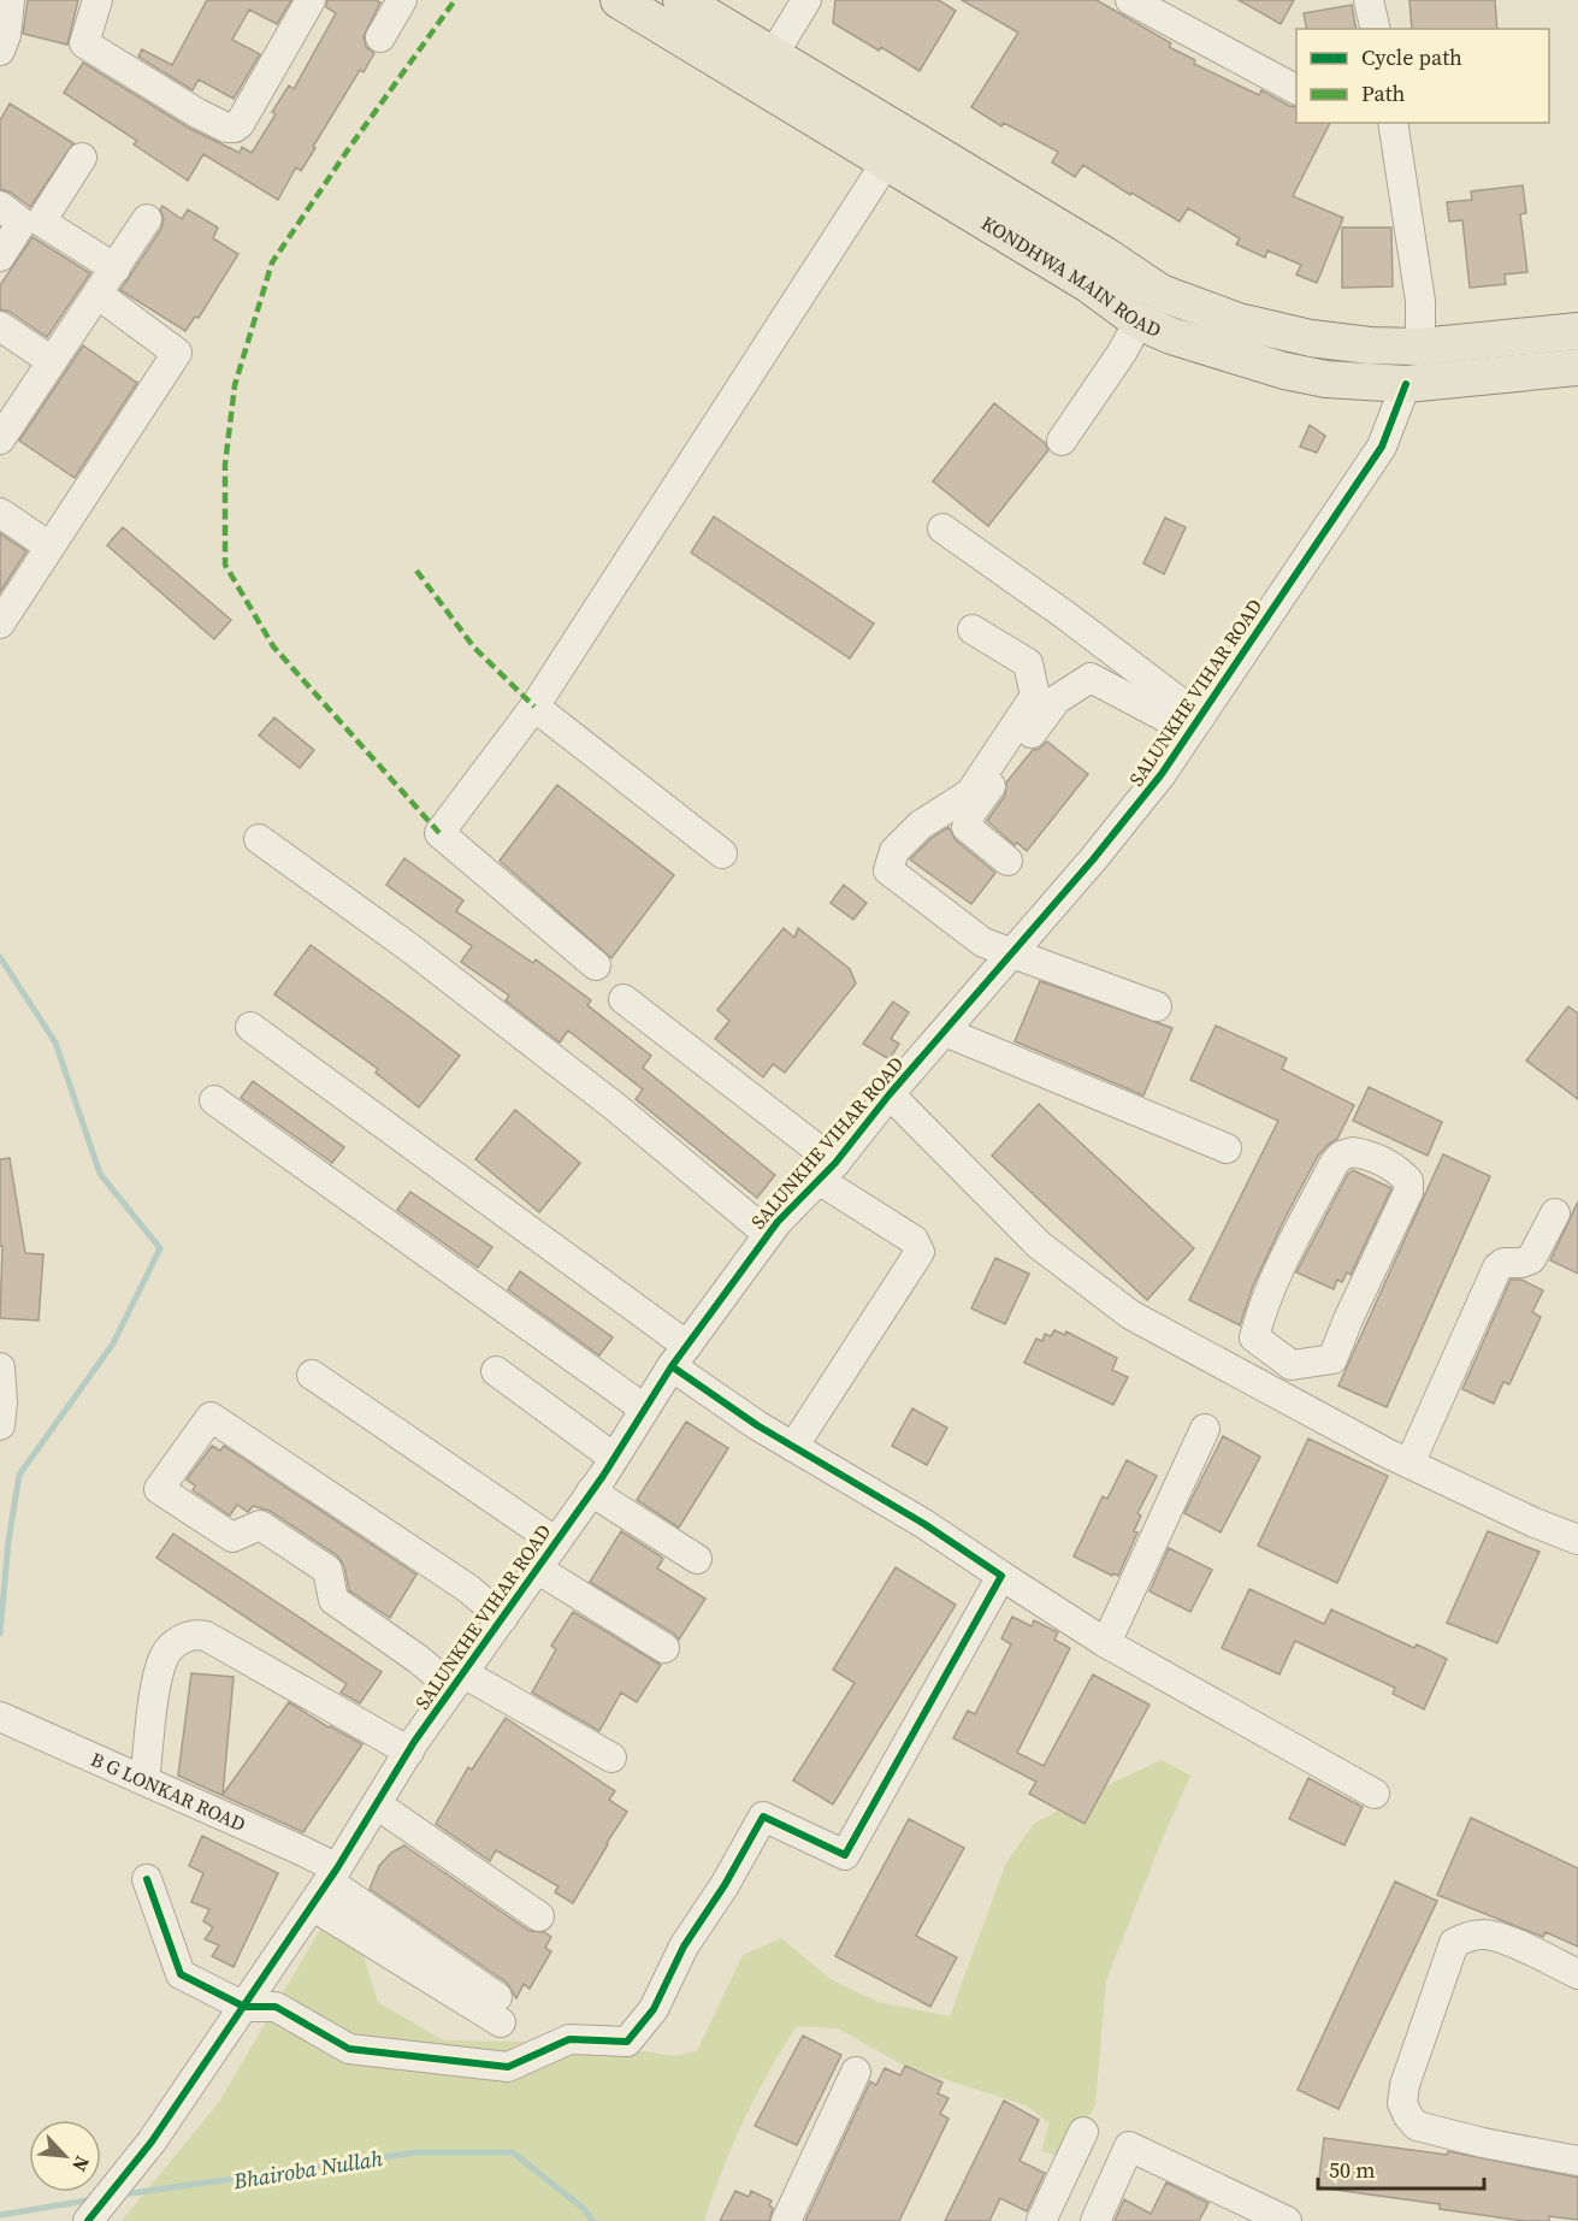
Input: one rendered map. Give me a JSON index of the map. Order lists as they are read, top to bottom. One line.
{"streets":{"main road":["KONDHWA MAIN ROAD"],"street":["SALUNKHE VIHAR ROAD","B G LONKAR ROAD"]},"crossings":[["KONDHWA MAIN ROAD","SALUNKHE VIHAR ROAD"],["SALUNKHE VIHAR ROAD","B G LONKAR ROAD"]],"water":["Bhairoba Nullah"],"legend":["Cycle path","Path"],"scale_bar":"50 m","north":"bottom right"}
